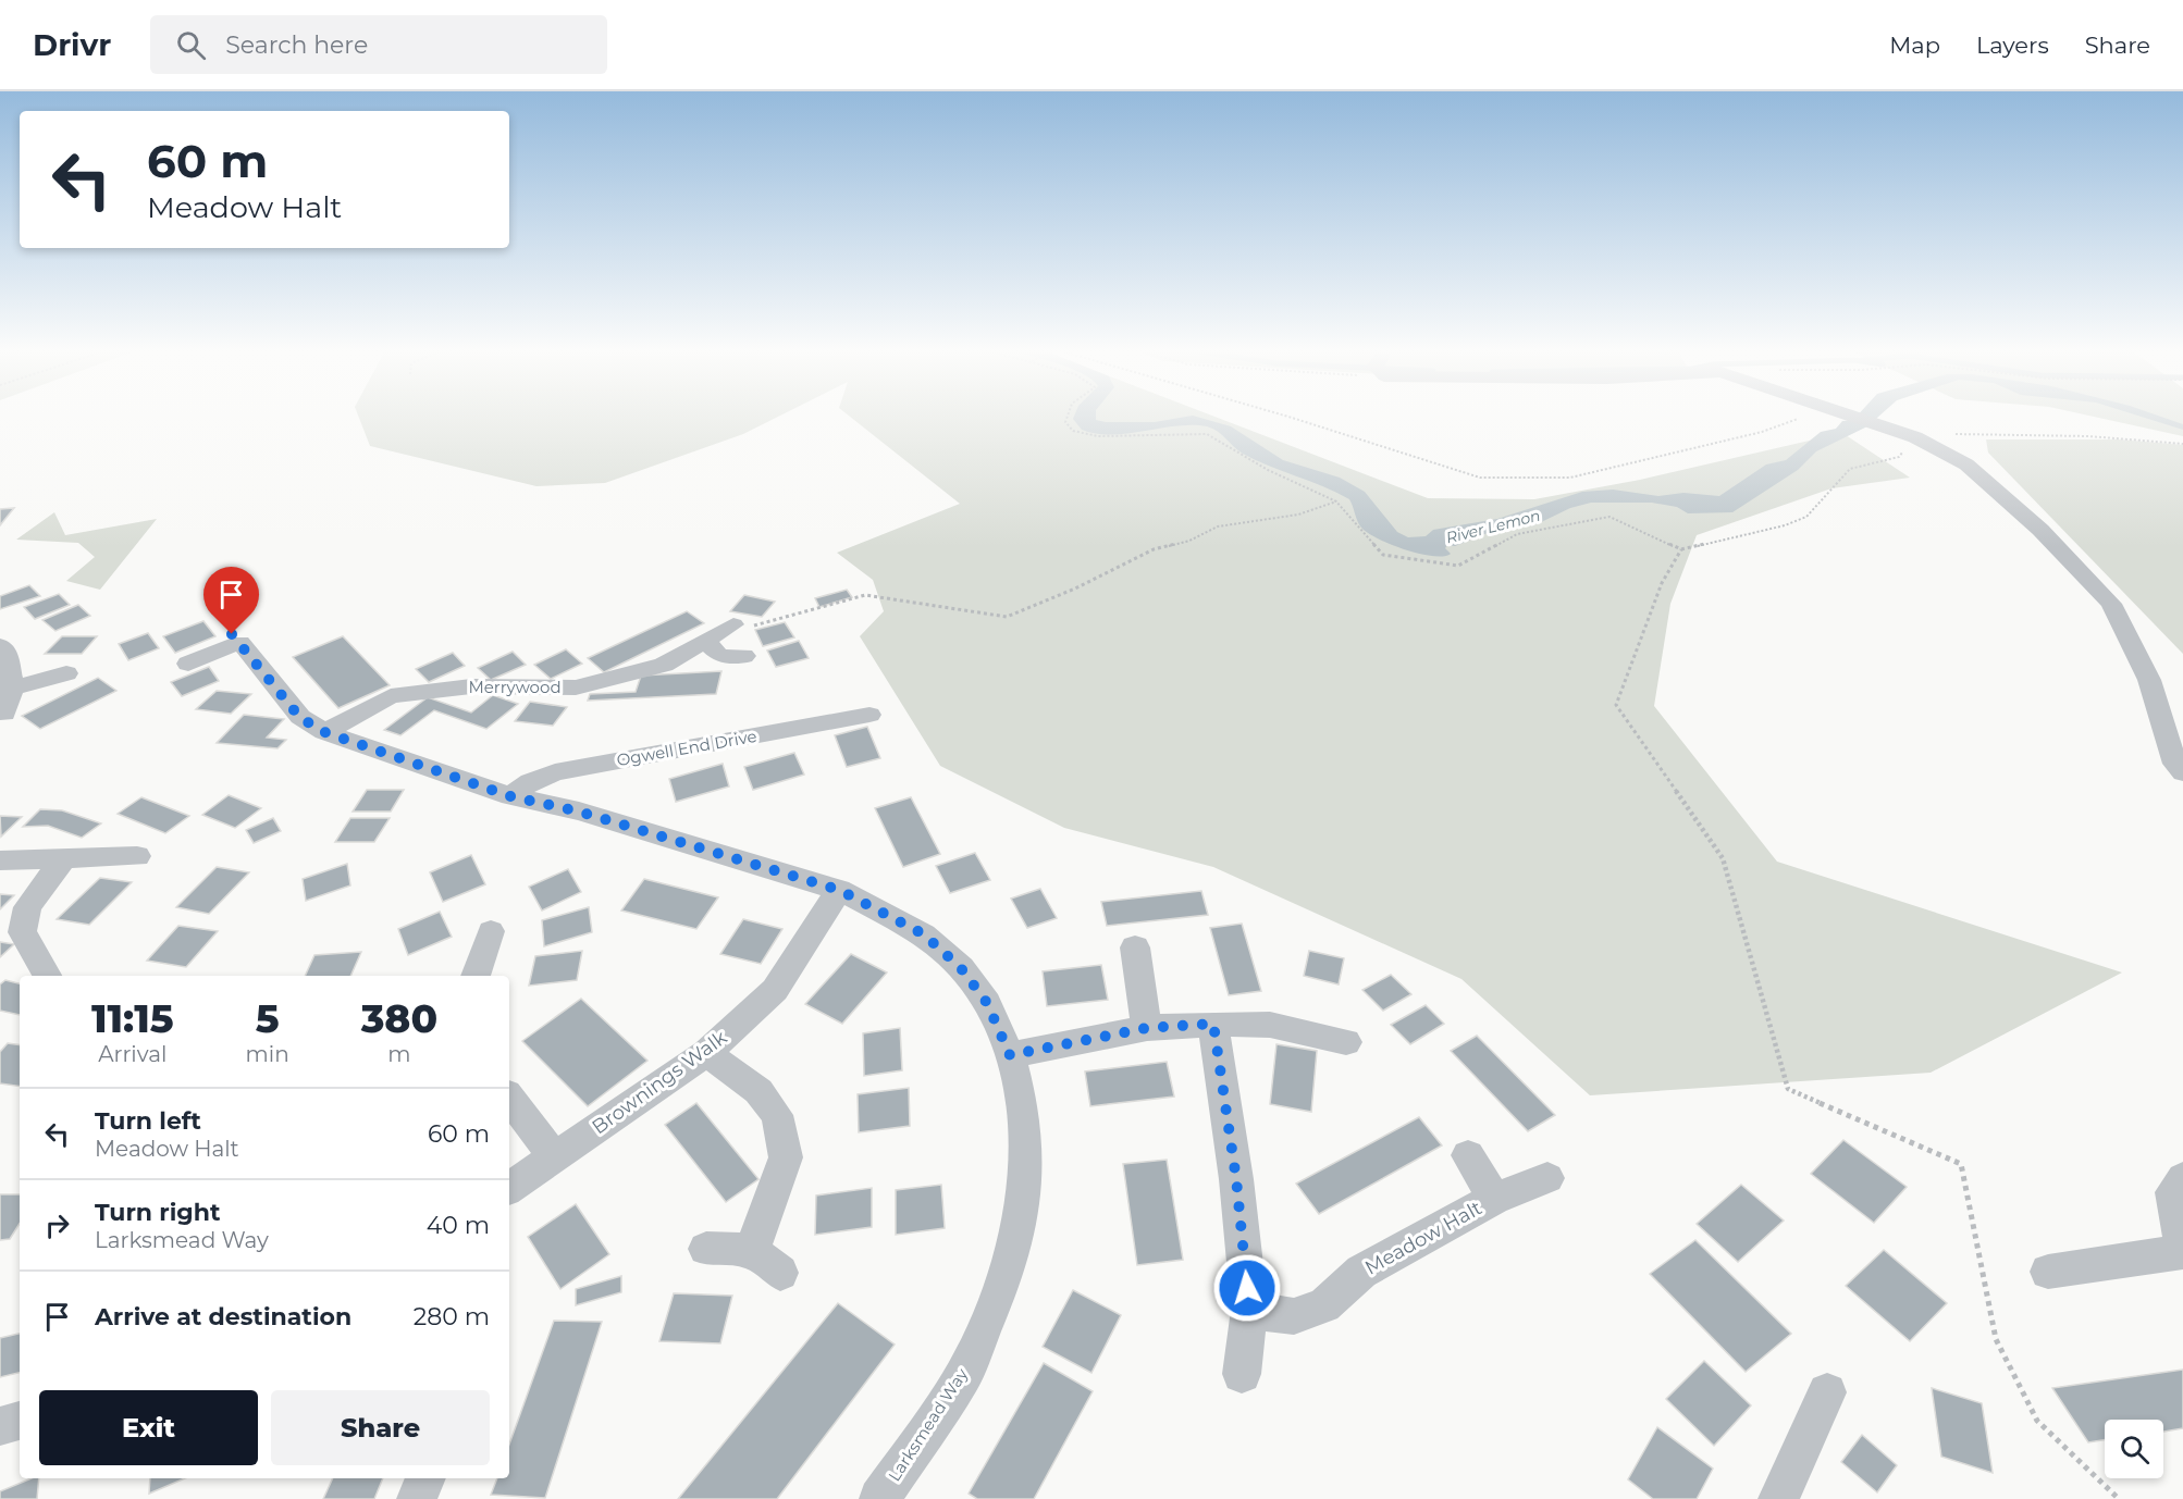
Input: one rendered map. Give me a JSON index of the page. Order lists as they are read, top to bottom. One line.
{"streets":{"street":["Merrywood","Ogwell End Drive","Brownings Walk","Meadow Halt","Larksmead Way"]},"crossings":[["Merrywood","Larksmead Way"],["Ogwell End Drive","Larksmead Way"],["Brownings Walk","Larksmead Way"]],"water":["River Lemon"],"page":{"header":"Drivr","search":"Search here","nav":["Map","Layers","Share"],"turn":["60 m","Meadow Halt"],"eta":["11:15","Arrival","5","min","380","m"],"list":[{"name":"Turn left","note":"Meadow Halt","value":"60 m"},{"name":"Turn right","note":"Larksmead Way","value":"40 m"},{"name":"Arrive at destination","value":"280 m"}],"buttons":["Exit","Share"]}}
